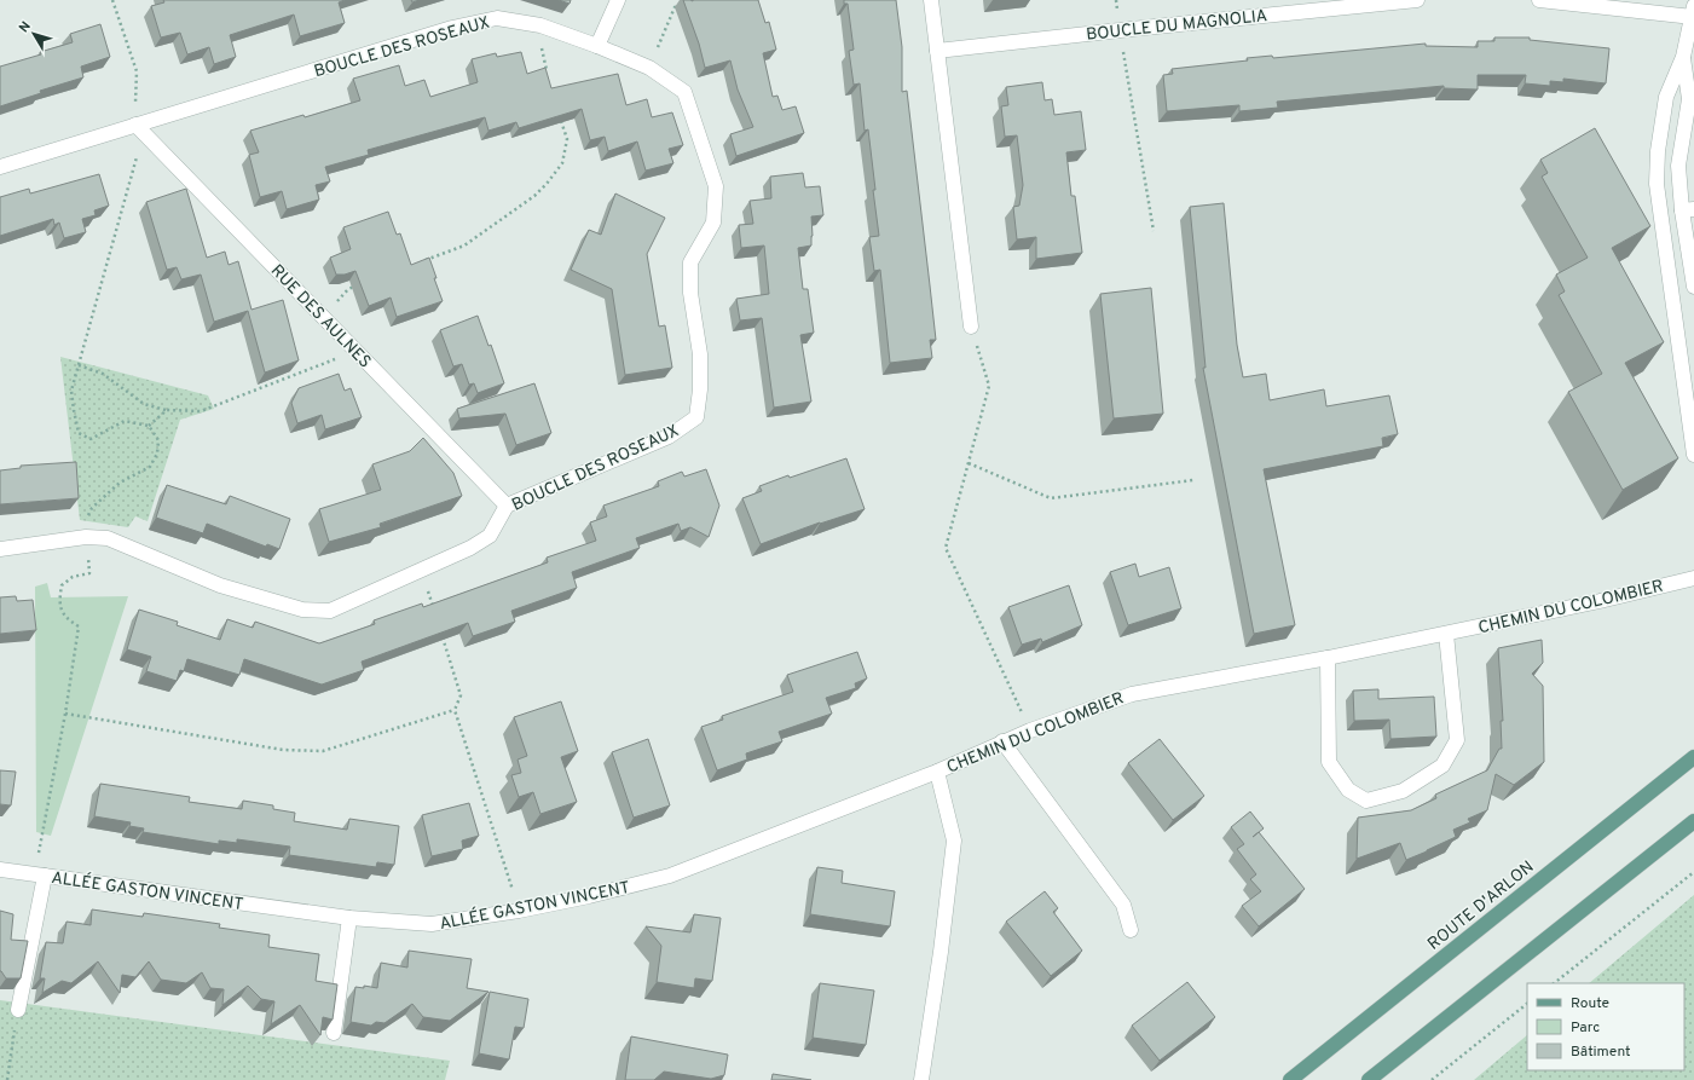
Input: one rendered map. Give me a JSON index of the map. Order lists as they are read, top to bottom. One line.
{"streets":{"main road":["ROUTE D'ARLON"],"street":["BOUCLE DU MAGNOLIA","BOUCLE DES ROSEAUX","RUE DES AULNES","CHEMIN DU COLOMBIER","ALLÉE GASTON VINCENT"]},"crossings":[["BOUCLE DES ROSEAUX","RUE DES AULNES"],["CHEMIN DU COLOMBIER","ALLÉE GASTON VINCENT"]],"legend":["Route","Parc","Bâtiment"],"north":"top left"}
